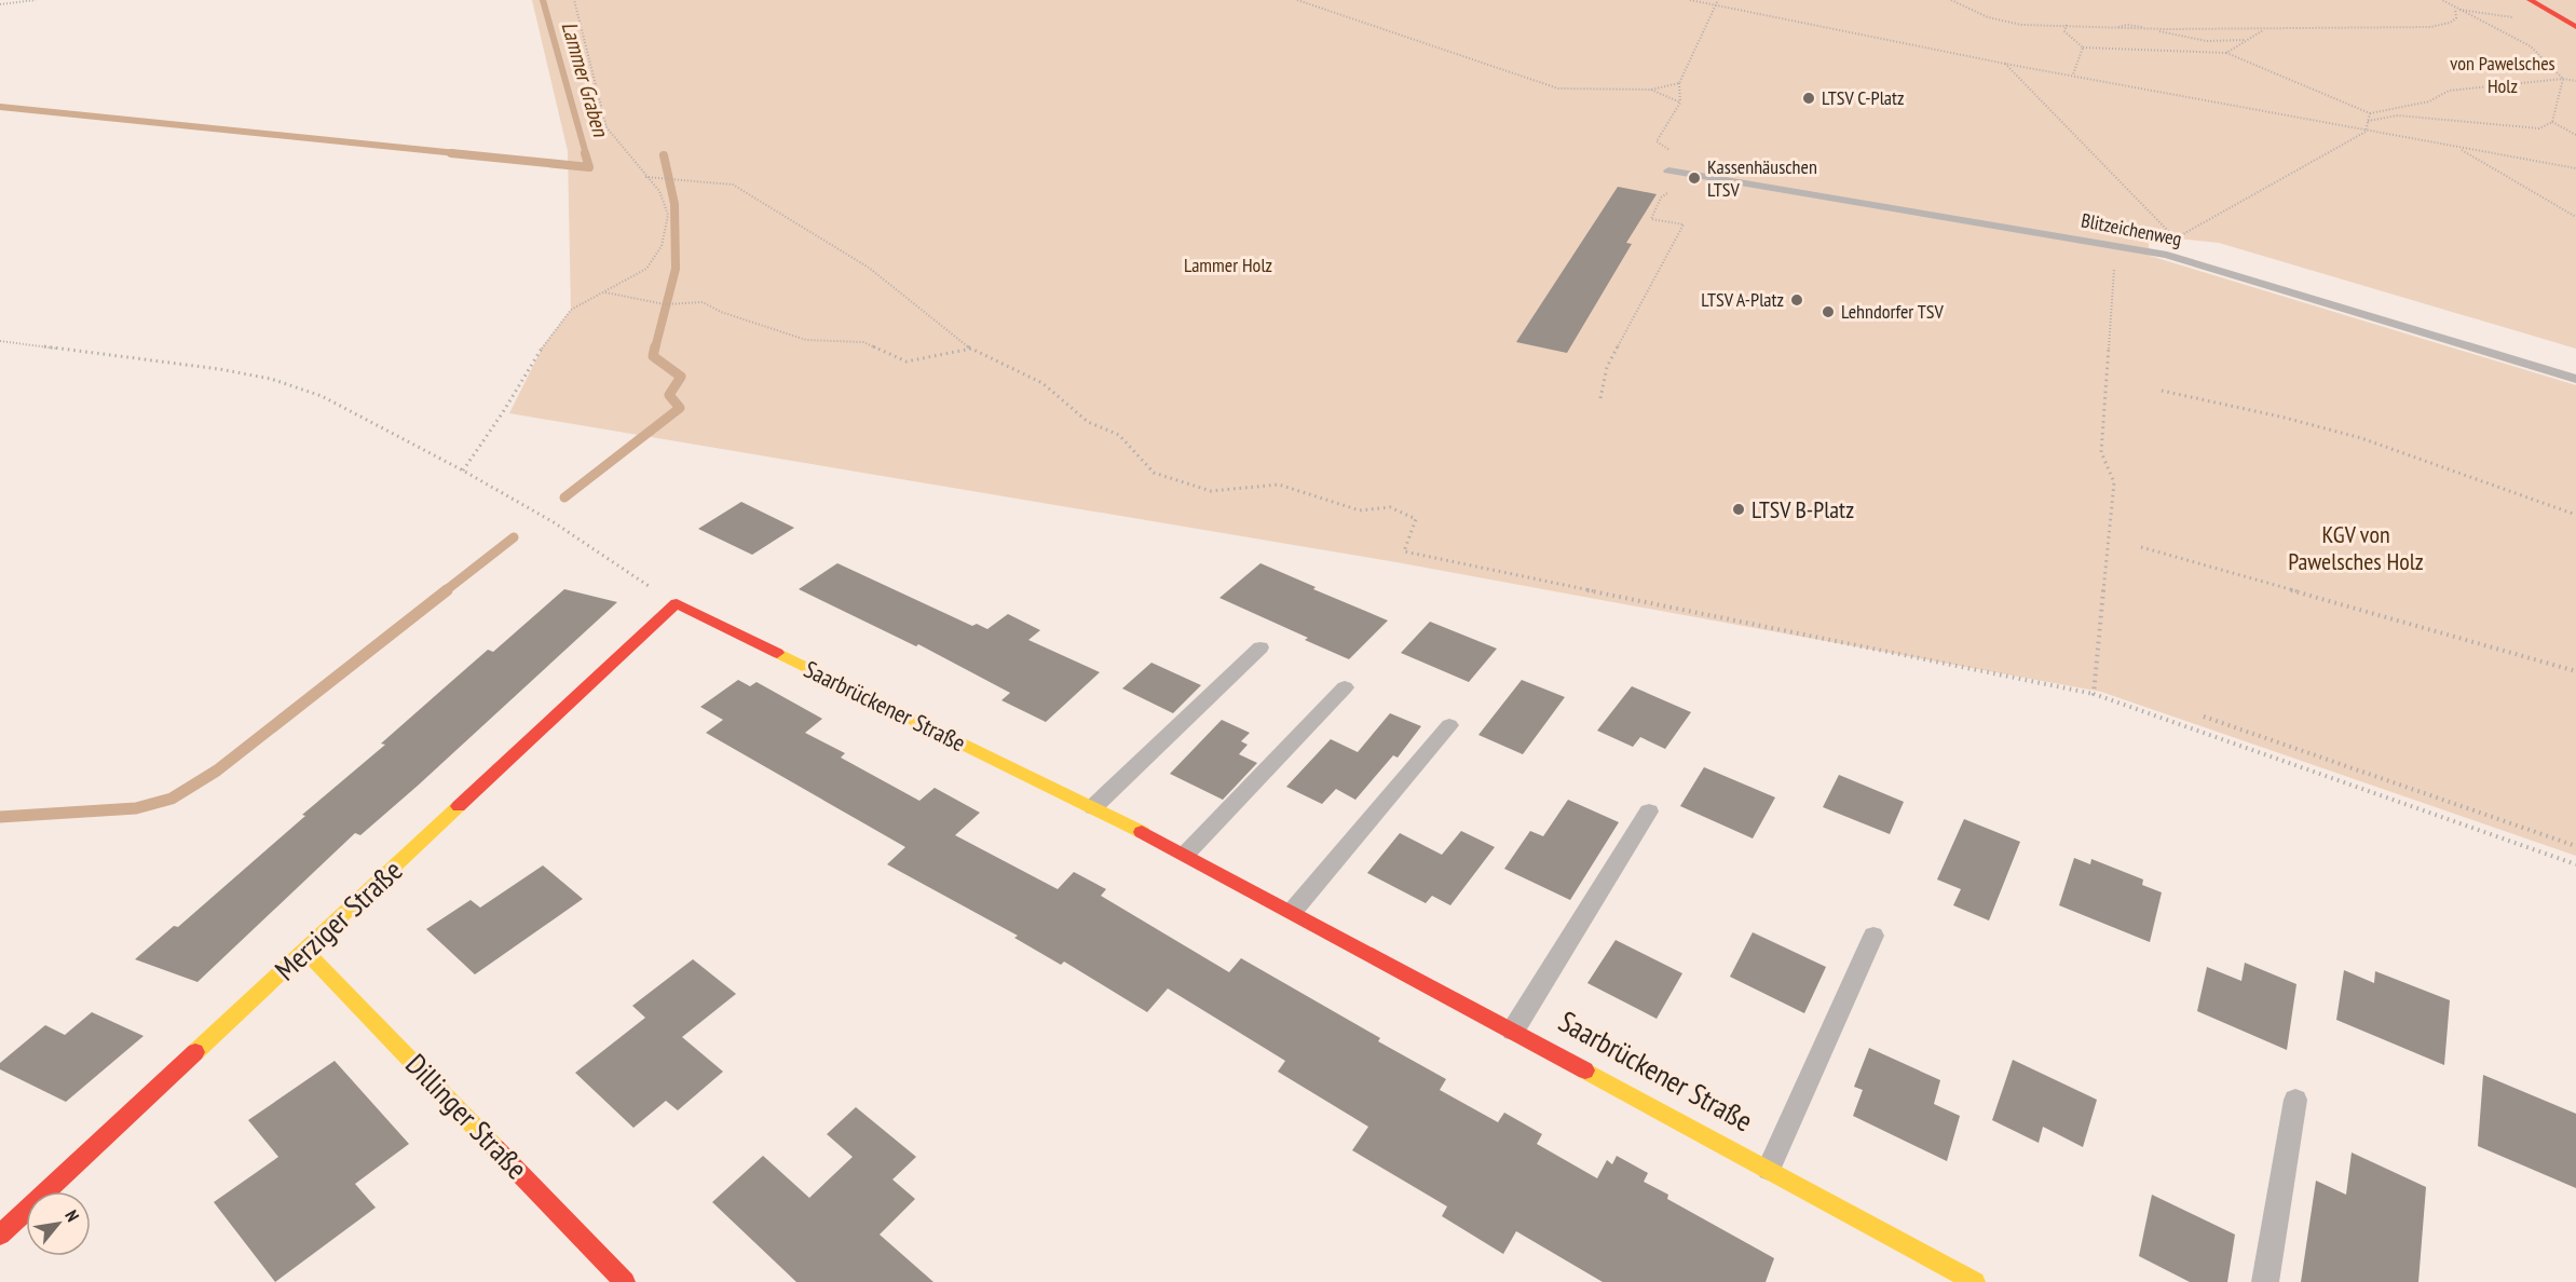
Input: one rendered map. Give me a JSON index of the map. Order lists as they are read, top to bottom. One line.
{"streets":{"street":["Saarbrückener Straße","Merziger Straße","Dillinger Straße"],"lane":["Blitzeichenweg"]},"crossings":[["Saarbrückener Straße","Merziger Straße"],["Merziger Straße","Dillinger Straße"]],"water":["Lammer Graben"],"parks":["von Pawelsches Holz","Lammer Holz","KGV von Pawelsches Holz"],"places":["LTSV C-Platz","Kassenhäuschen LTSV","LTSV A-Platz","Lehndorfer TSV","LTSV B-Platz"],"north":"top right"}
